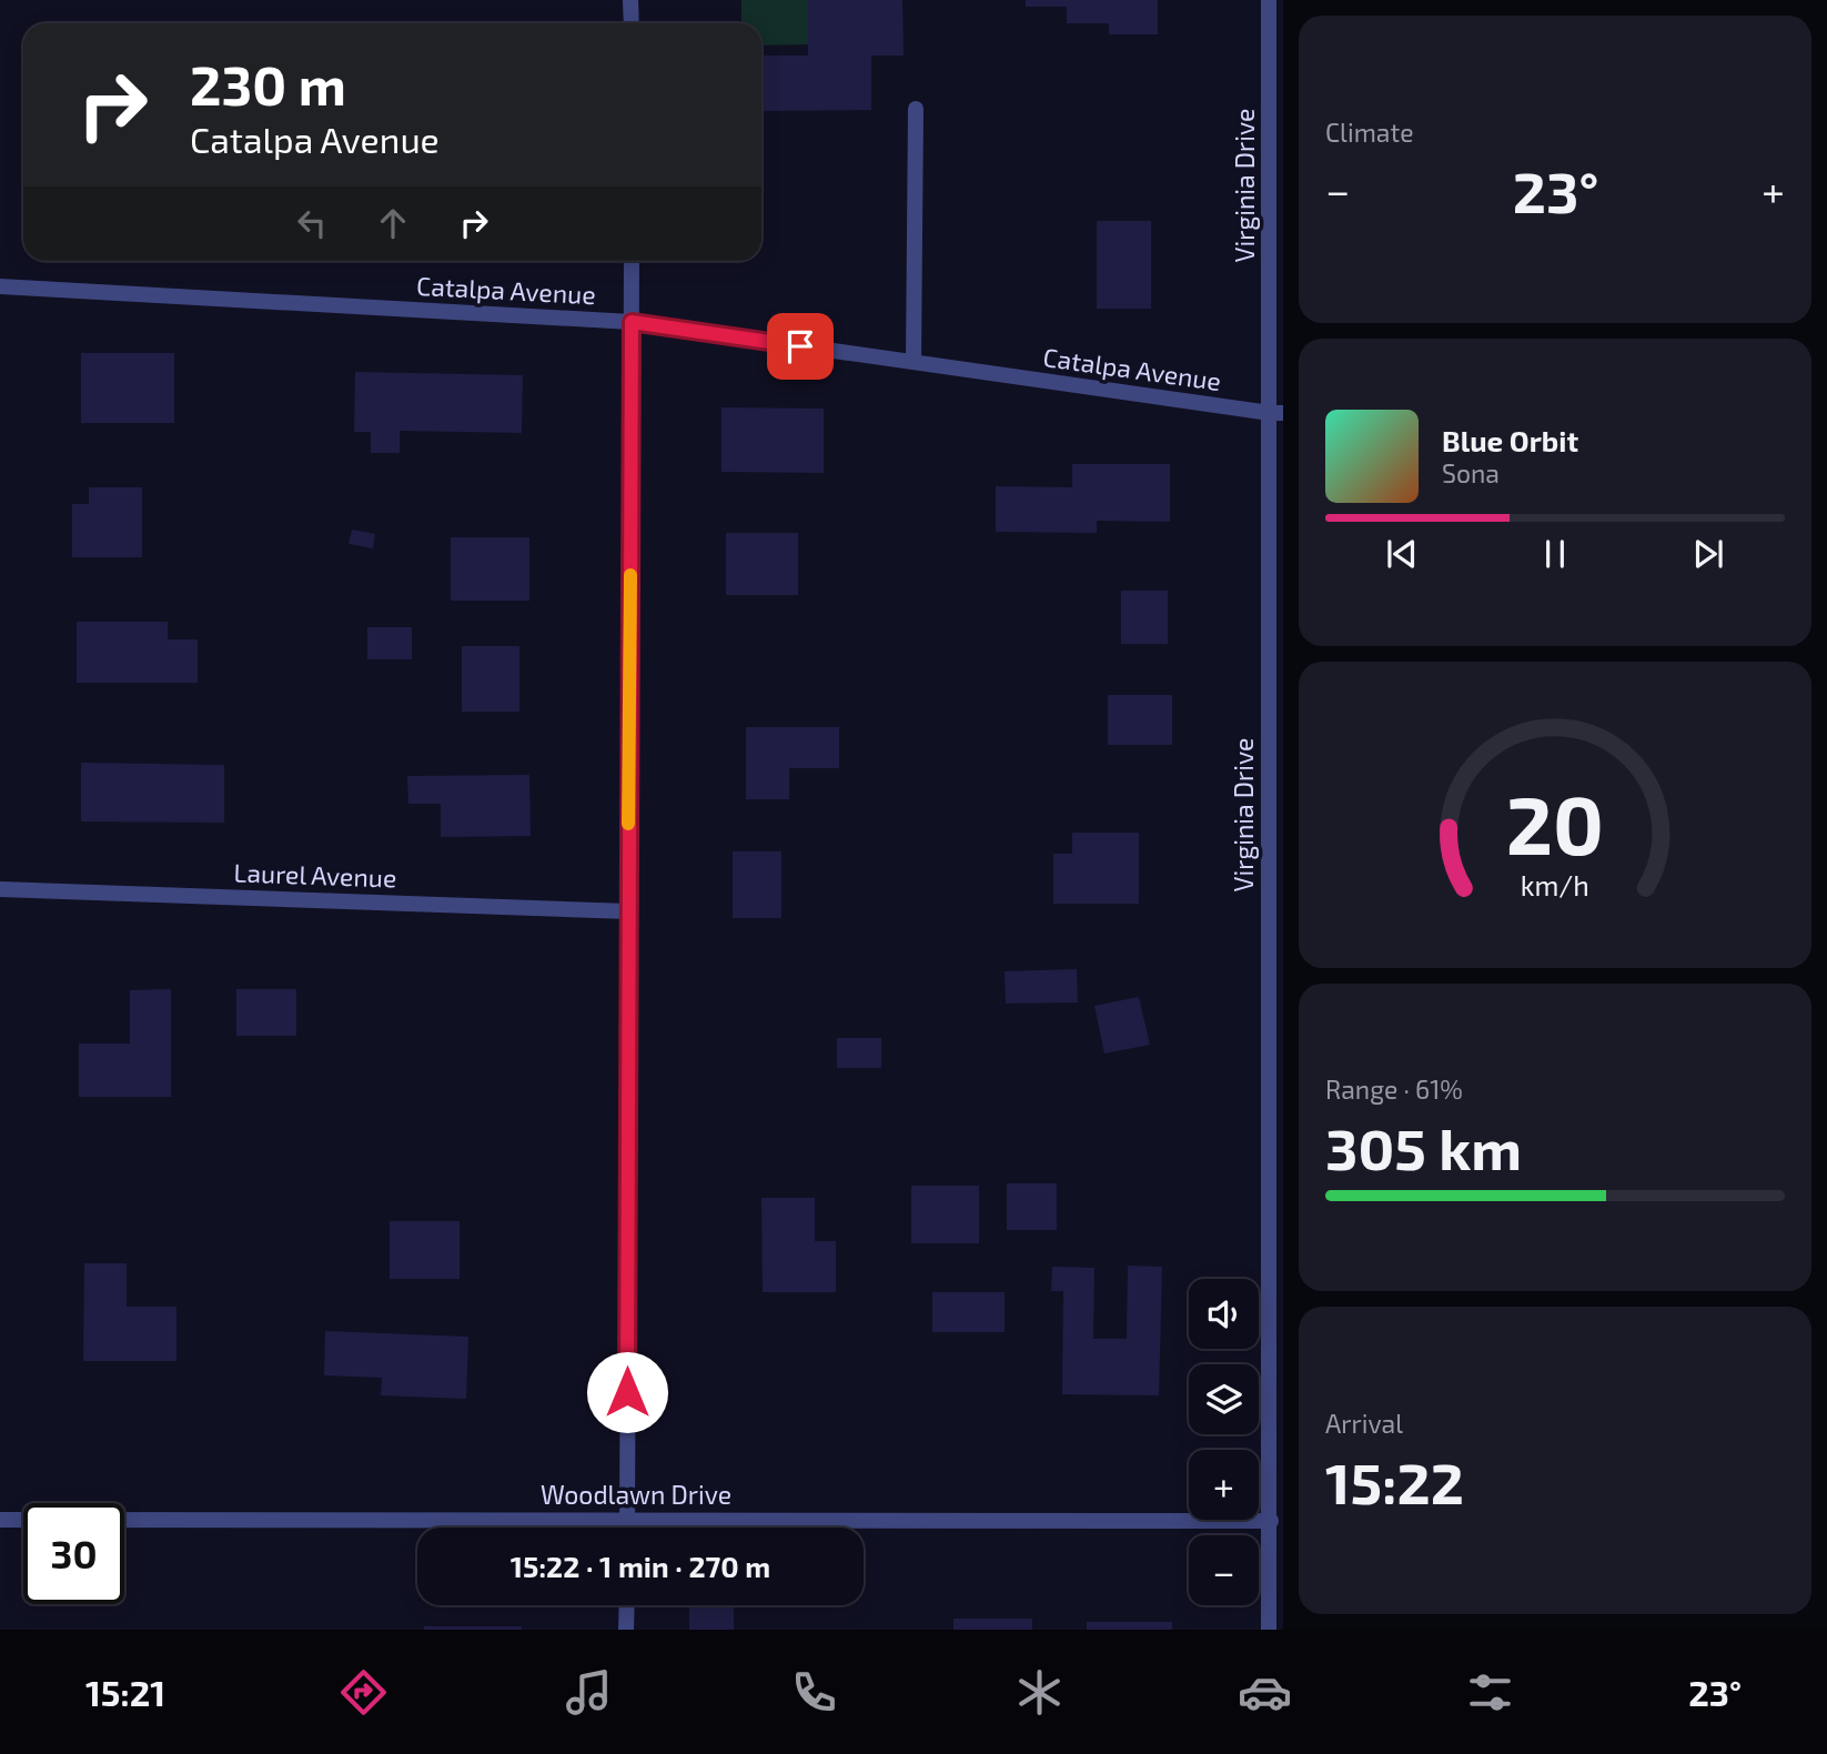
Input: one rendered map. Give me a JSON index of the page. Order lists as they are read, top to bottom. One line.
{"streets":{"street":["Virginia Drive","Catalpa Avenue","Laurel Avenue","Woodlawn Drive"]},"crossings":[["Virginia Drive","Catalpa Avenue"],["Virginia Drive","Woodlawn Drive"]],"page":{"tile":["Climate",["Range · 61%","305 km"],["Arrival","15:22"]],"turn":["230 m","Catalpa Avenue"],"heat":["−","23°","+"],"song":["Blue Orbit","Sona"],"map_buttons":["+","−"],"limit":"30","trip":"15:22 · 1 min · 270 m","tabs":["15:21","23°"],"gauge":["20","km/h"]}}
